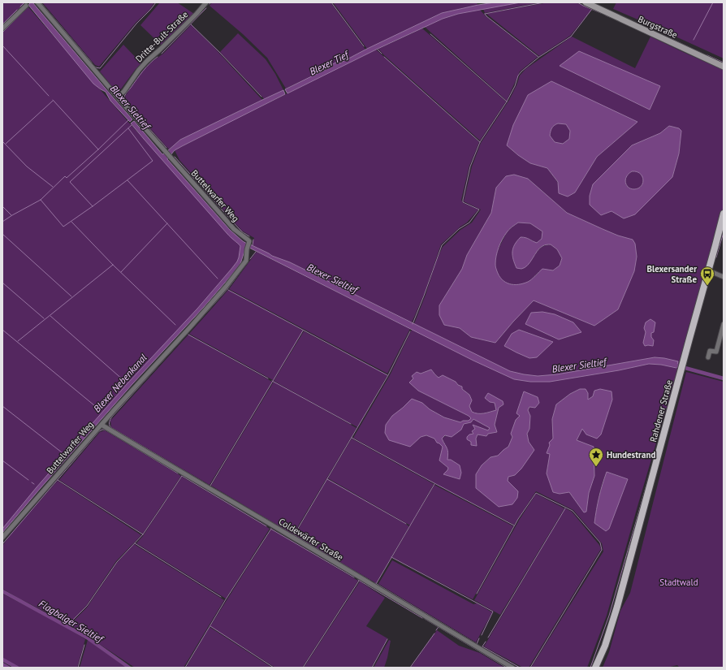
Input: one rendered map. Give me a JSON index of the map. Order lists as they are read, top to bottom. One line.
{"streets":{"main road":["Rahdener Straße"],"street":["Burgstraße","Dritte-Bult-Straße","Buttelwarfer Weg","Coldewärfer Straße"]},"crossings":[["Dritte-Bult-Straße","Buttelwarfer Weg"],["Buttelwarfer Weg","Coldewärfer Straße"]],"water":["Blexer Tief","Blexer Sieltief","Blexer Nebenkanal","Flagbalger Sieltief"],"parks":["Stadtwald"],"places":{"bus stop":["Blexersander Straße"],"place":["Hundestrand"]}}
